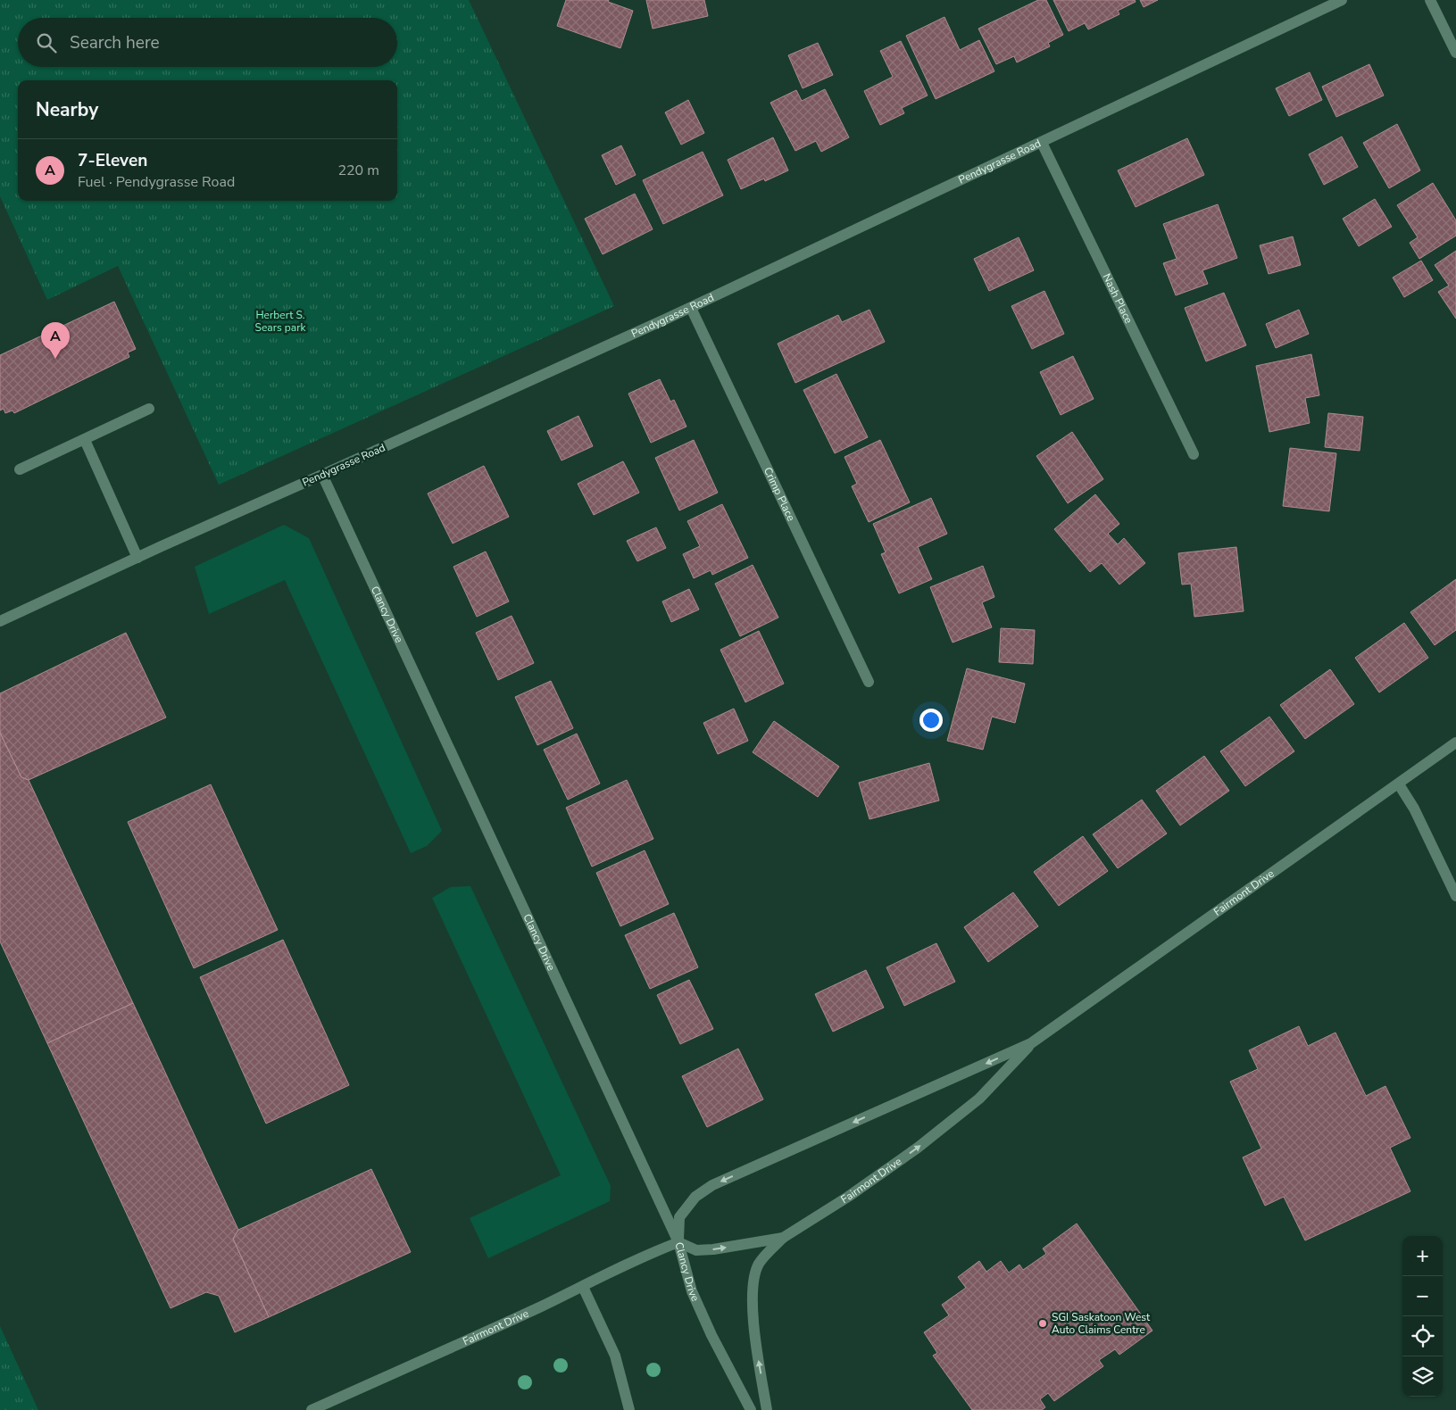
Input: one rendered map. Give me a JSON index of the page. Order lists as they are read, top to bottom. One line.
{"streets":{"street":["Pendygrasse Road","Nash Place","Crimp Place","Clancy Drive","Fairmont Drive"]},"crossings":[["Pendygrasse Road","Nash Place"],["Pendygrasse Road","Crimp Place"],["Pendygrasse Road","Clancy Drive"],["Clancy Drive","Fairmont Drive"]],"parks":["Herbert S. Sears park"],"places":["SGI Saskatoon West Auto Claims Centre"],"page":{"search":"Search here","heading":"Nearby","list":[{"mark":"A","name":"7-Eleven","note":"Fuel · Pendygrasse Road","value":"220 m"}],"pins":"A","map_buttons":["+","−"]}}
